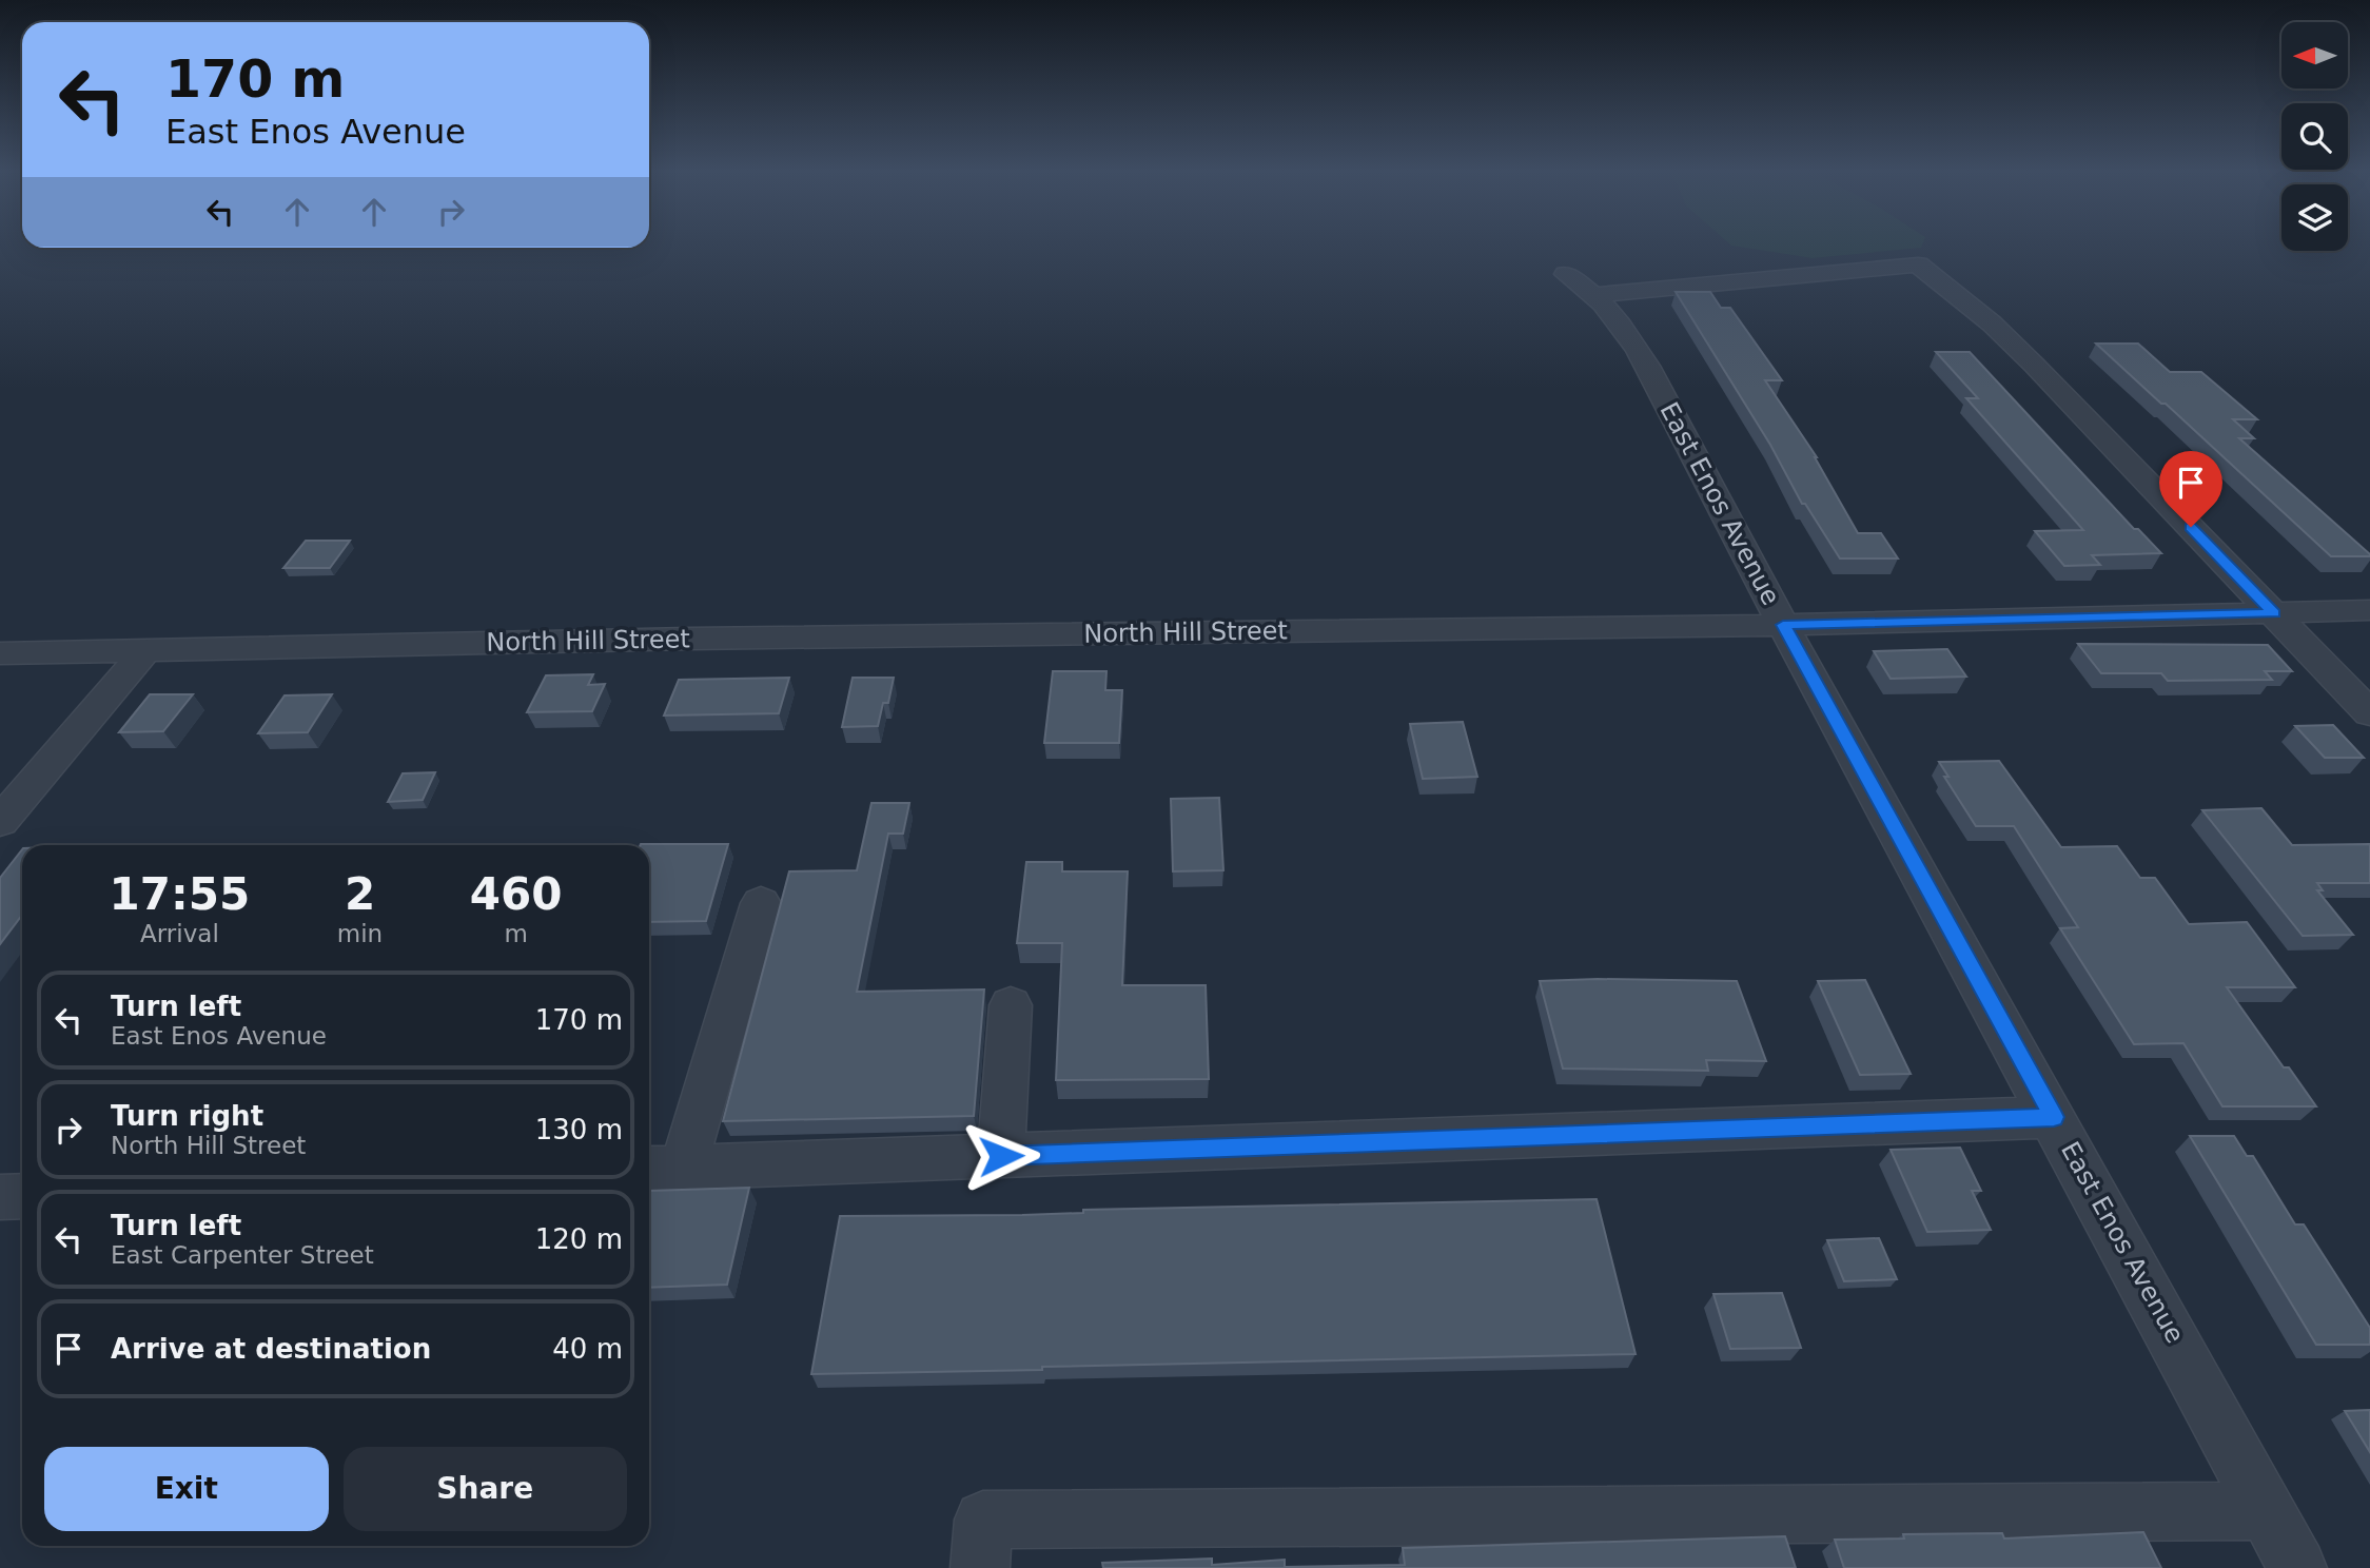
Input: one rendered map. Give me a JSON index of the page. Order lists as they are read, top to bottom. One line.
{"streets":{"street":["East Enos Avenue","North Hill Street"]},"crossings":[["East Enos Avenue","North Hill Street"]],"north":"left","page":{"turn":["170 m","East Enos Avenue"],"eta":["17:55","Arrival","2","min","460","m"],"list":[{"name":"Turn left","note":"East Enos Avenue","value":"170 m"},{"name":"Turn right","note":"North Hill Street","value":"130 m"},{"name":"Turn left","note":"East Carpenter Street","value":"120 m"},{"name":"Arrive at destination","value":"40 m"}],"buttons":["Exit","Share"]}}
